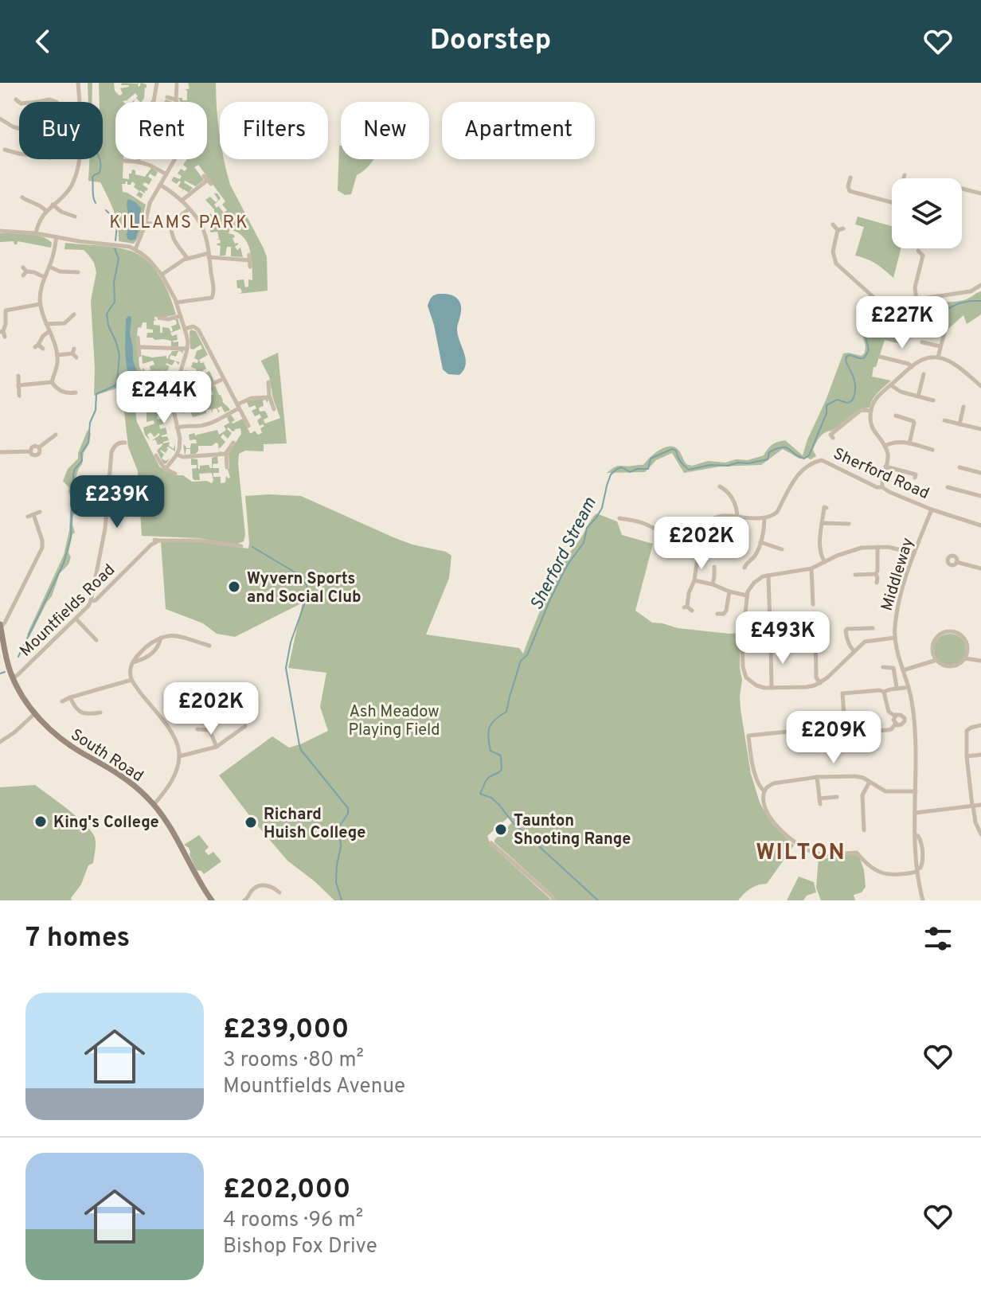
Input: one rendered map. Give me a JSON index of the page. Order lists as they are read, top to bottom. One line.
{"streets":{"main road":["South Road"],"street":["Sherford Road","Middleway","Mountfields Road"]},"crossings":[["Sherford Road","Middleway"],["Mountfields Road","South Road"]],"districts":["KILLAMS PARK","WILTON"],"water":["Sherford Stream"],"parks":["Ash Meadow Playing Field"],"places":["Wyvern Sports and Social Club","King's College","Richard Huish College","Taunton Shooting Range"],"page":{"header":"Doorstep","chip":["Buy","Rent","Filters","New","Apartment"],"price":["£227K","£244K","£239K","£202K","£493K","£202K","£209K"],"heading":"7 homes","list":[{"name":"£239,000","note":"3 rooms · 80 m² · Mountfields Avenue"},{"name":"£202,000","note":"4 rooms · 96 m² · Bishop Fox Drive"}]}}
